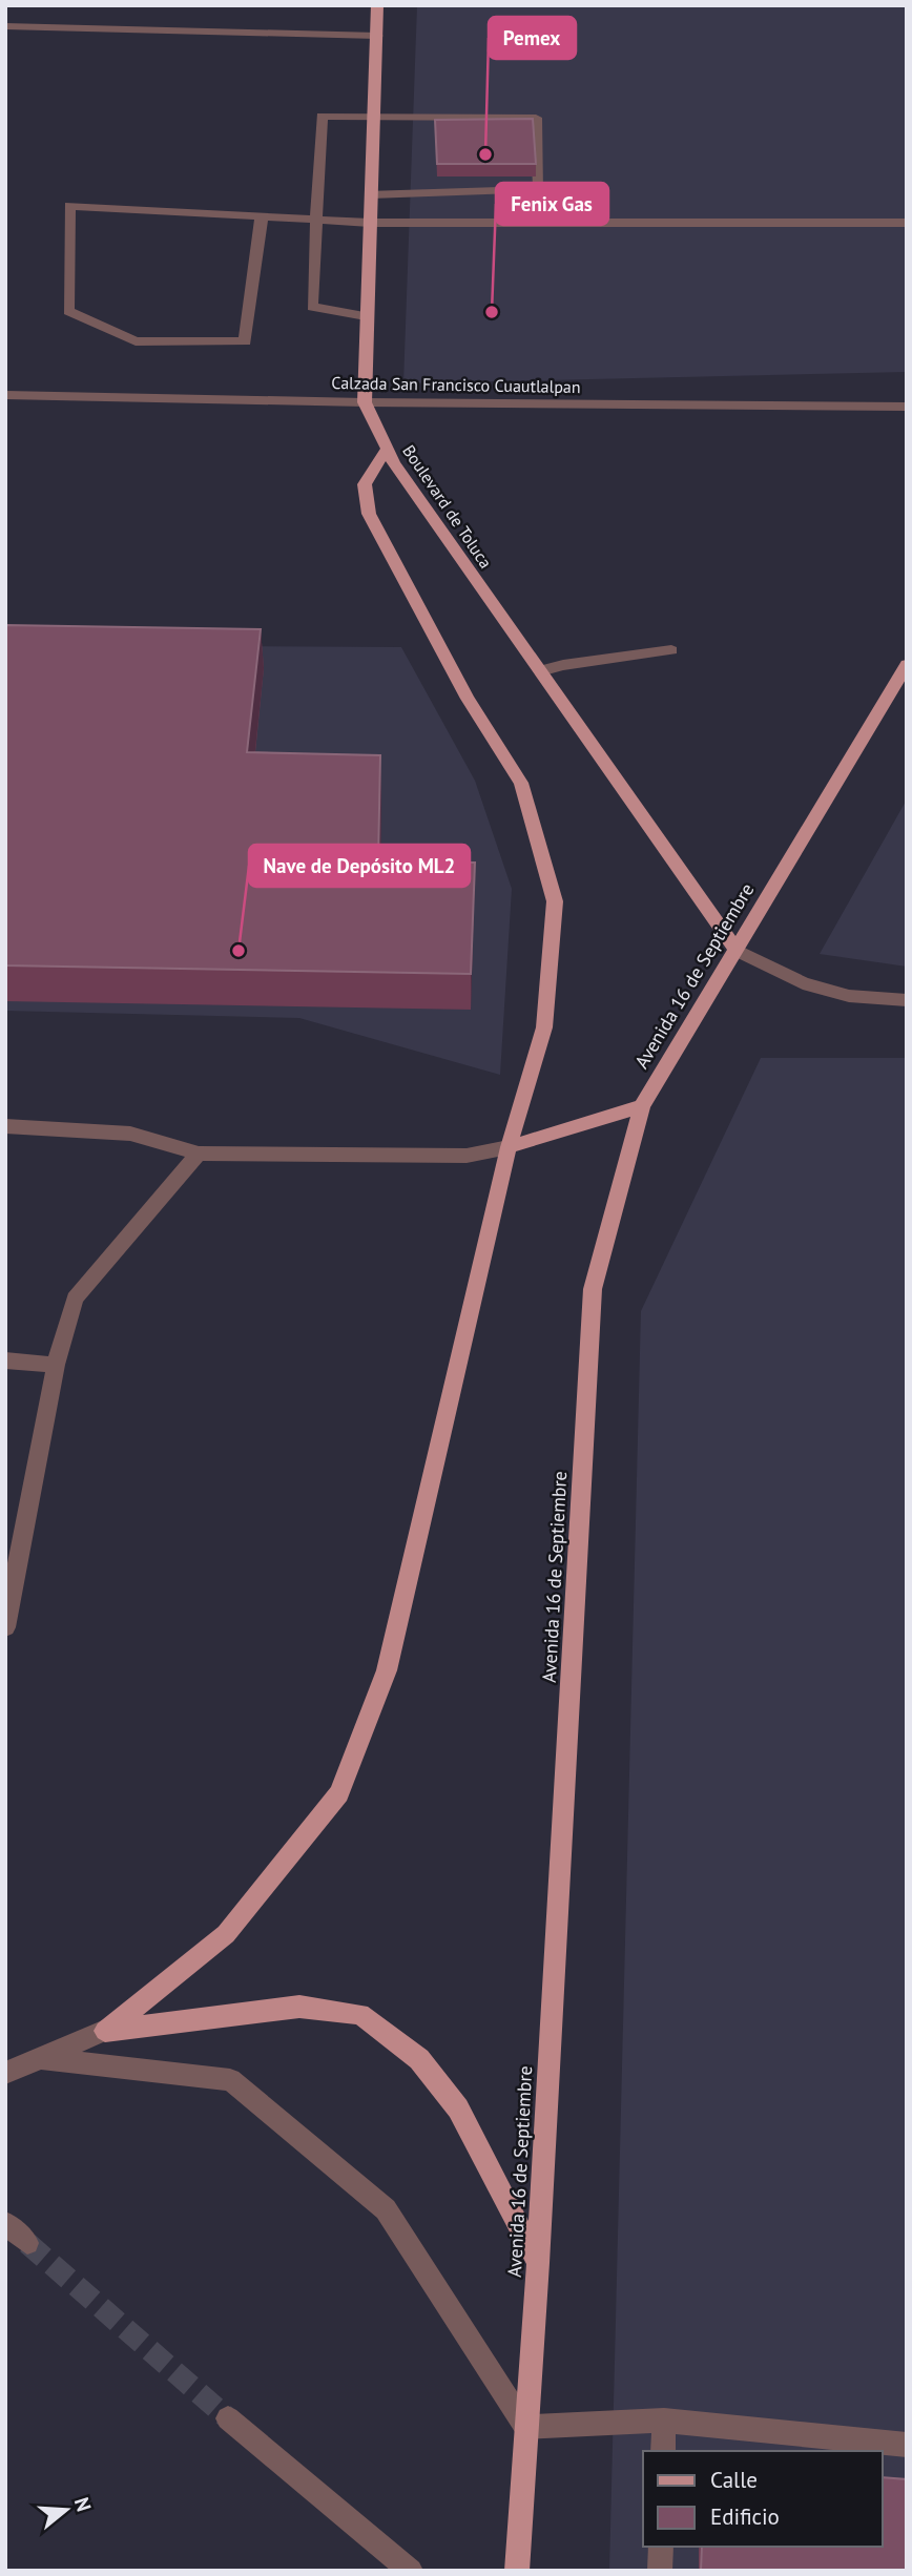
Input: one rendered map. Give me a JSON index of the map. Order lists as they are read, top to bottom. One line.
{"streets":{"main road":["Boulevard de Toluca","Avenida 16 de Septiembre"],"street":["Calzada San Francisco Cuautlalpan"]},"crossings":[["Calzada San Francisco Cuautlalpan","Boulevard de Toluca"],["Boulevard de Toluca","Avenida 16 de Septiembre"]],"places":["Pemex","Fenix Gas","Nave de Depósito ML2"],"legend":["Calle","Edificio"],"north":"right"}
